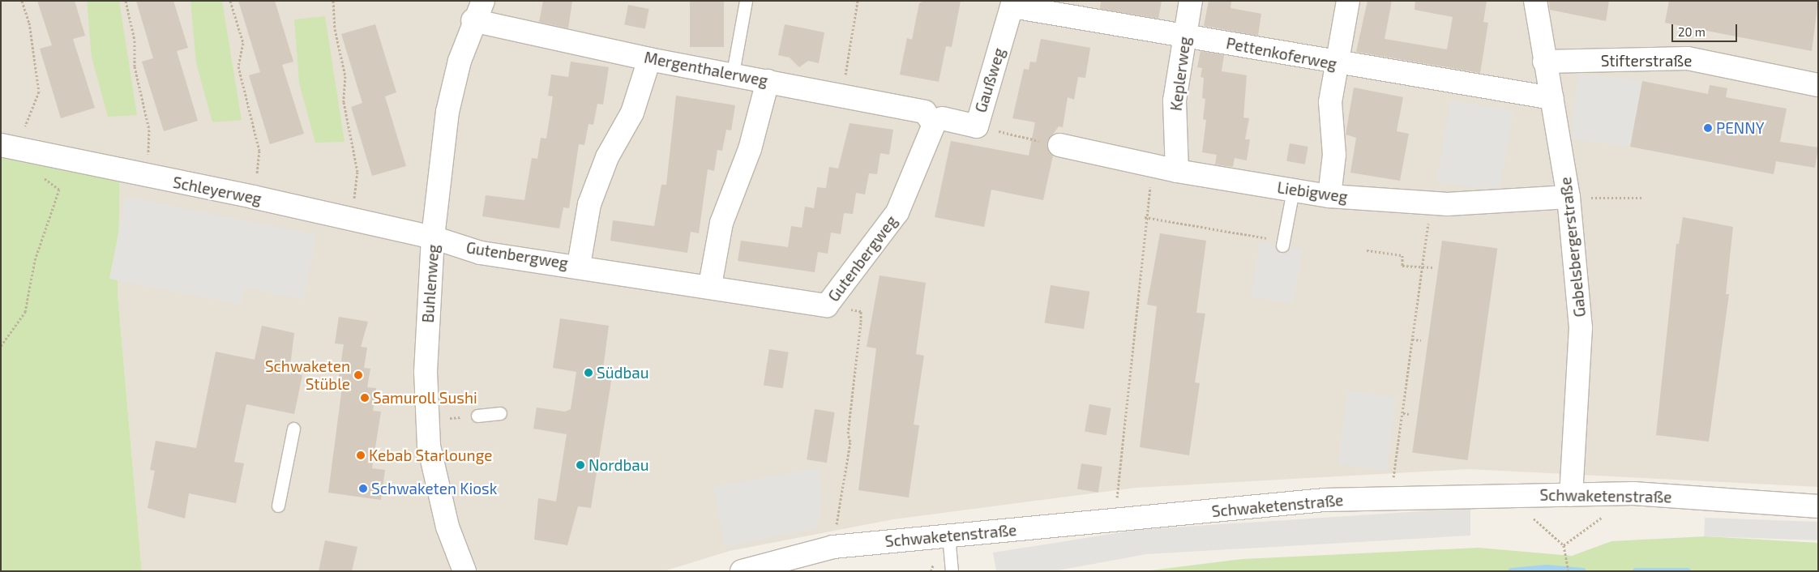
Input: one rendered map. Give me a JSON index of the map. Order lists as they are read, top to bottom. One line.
{"streets":{"street":["Pettenkoferweg","Stifterstraße","Mergenthalerweg","Keplerweg","Gaußweg","Schleyerweg","Liebigweg","Gabelsbergerstraße","Gutenbergweg","Buhlenweg","Schwaketenstraße"]},"crossings":[["Pettenkoferweg","Keplerweg"],["Pettenkoferweg","Gaußweg"],["Pettenkoferweg","Gabelsbergerstraße"],["Stifterstraße","Gabelsbergerstraße"],["Mergenthalerweg","Gaußweg"],["Mergenthalerweg","Gutenbergweg"],["Mergenthalerweg","Buhlenweg"],["Keplerweg","Liebigweg"],["Gaußweg","Gutenbergweg"],["Schleyerweg","Gutenbergweg"],["Schleyerweg","Buhlenweg"],["Liebigweg","Gabelsbergerstraße"],["Gabelsbergerstraße","Schwaketenstraße"],["Gutenbergweg","Buhlenweg"]],"places":["PENNY","Südbau","Schwaketen Stüble","Samuroll Sushi","Kebab Starlounge","Nordbau","Schwaketen Kiosk"],"scale_bar":"20 m"}
